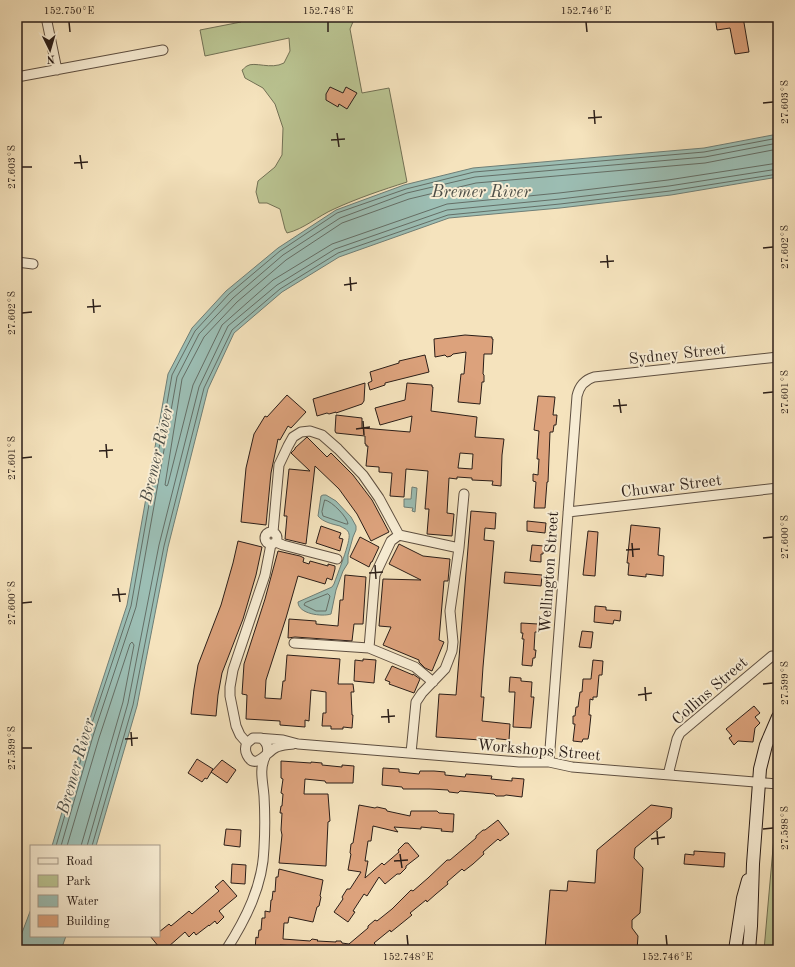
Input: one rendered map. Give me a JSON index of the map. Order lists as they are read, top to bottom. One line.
{"streets":{"street":["Sydney Street","Chuwar Street","Wellington Street","Collins Street","Workshops Street"]},"crossings":[["Sydney Street","Wellington Street"],["Chuwar Street","Wellington Street"],["Wellington Street","Workshops Street"],["Collins Street","Workshops Street"]],"water":["Bremer River"],"legend":["Road","Park","Water","Building"],"north":"bottom","coordinates":["152.750°E","152.748°E","152.746°E","27.603°S","27.602°S","27.601°S","27.600°S","27.599°S","27.598°S"]}
